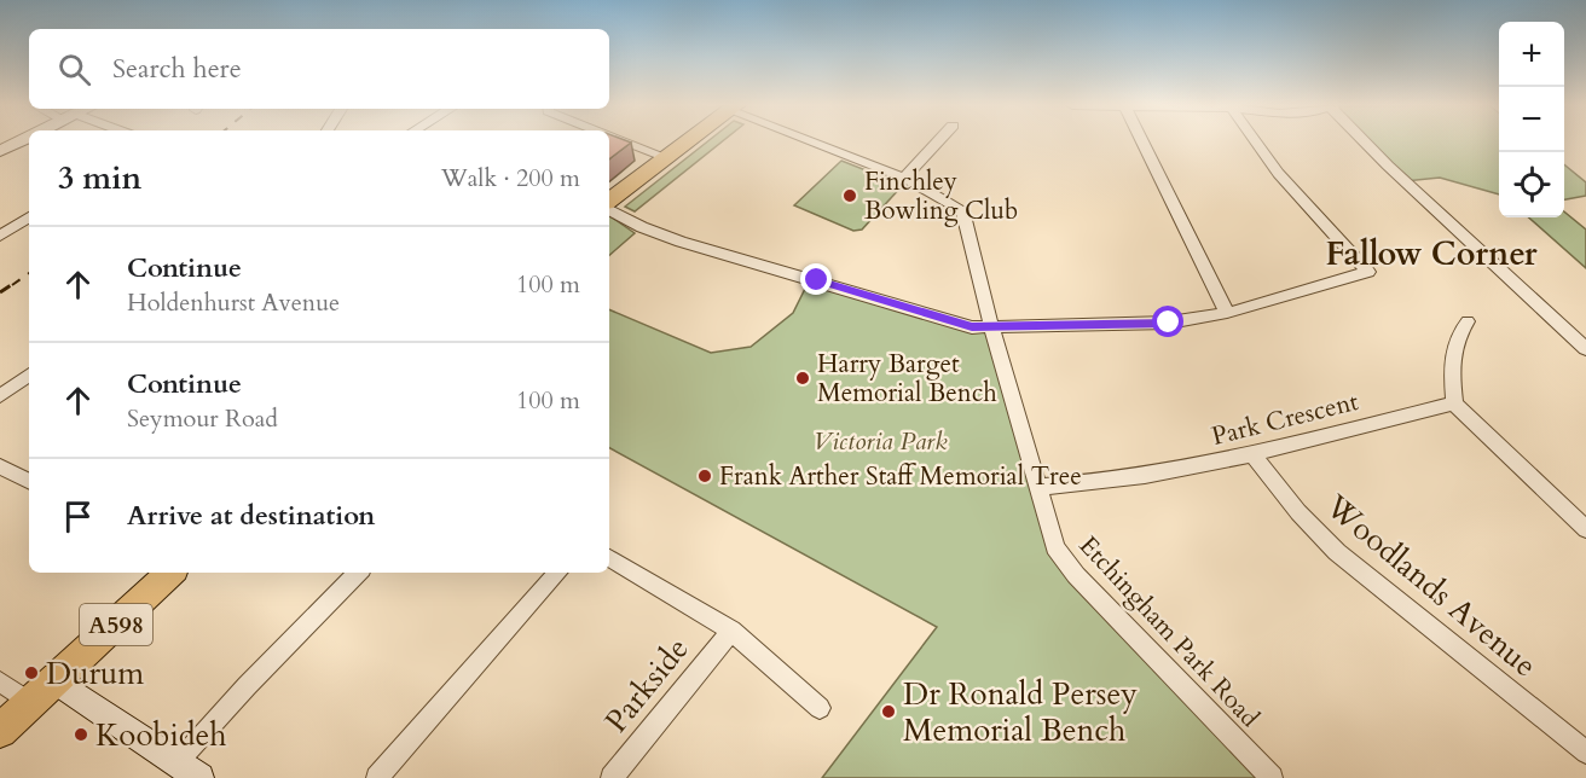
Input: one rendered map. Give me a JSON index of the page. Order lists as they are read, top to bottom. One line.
{"streets":{"main road":["A598"],"street":["Park Crescent","Woodlands Avenue","Etchingham Park Road","Parkside"]},"crossings":[["Park Crescent","Woodlands Avenue"],["Park Crescent","Etchingham Park Road"]],"districts":["Fallow Corner"],"parks":["Victoria Park"],"places":["Finchley Bowling Club","Harry Barget Memorial Bench","Frank Arther Staff Memorial Tree","Durum","Dr Ronald Persey Memorial Bench","Koobideh"],"page":{"map_buttons":["+","−"],"search":"Search here","heading":["3 min","Walk · 200 m"],"list":[["Continue","Holdenhurst Avenue","100 m"],["Continue","Seymour Road","100 m"],"Arrive at destination"]}}
